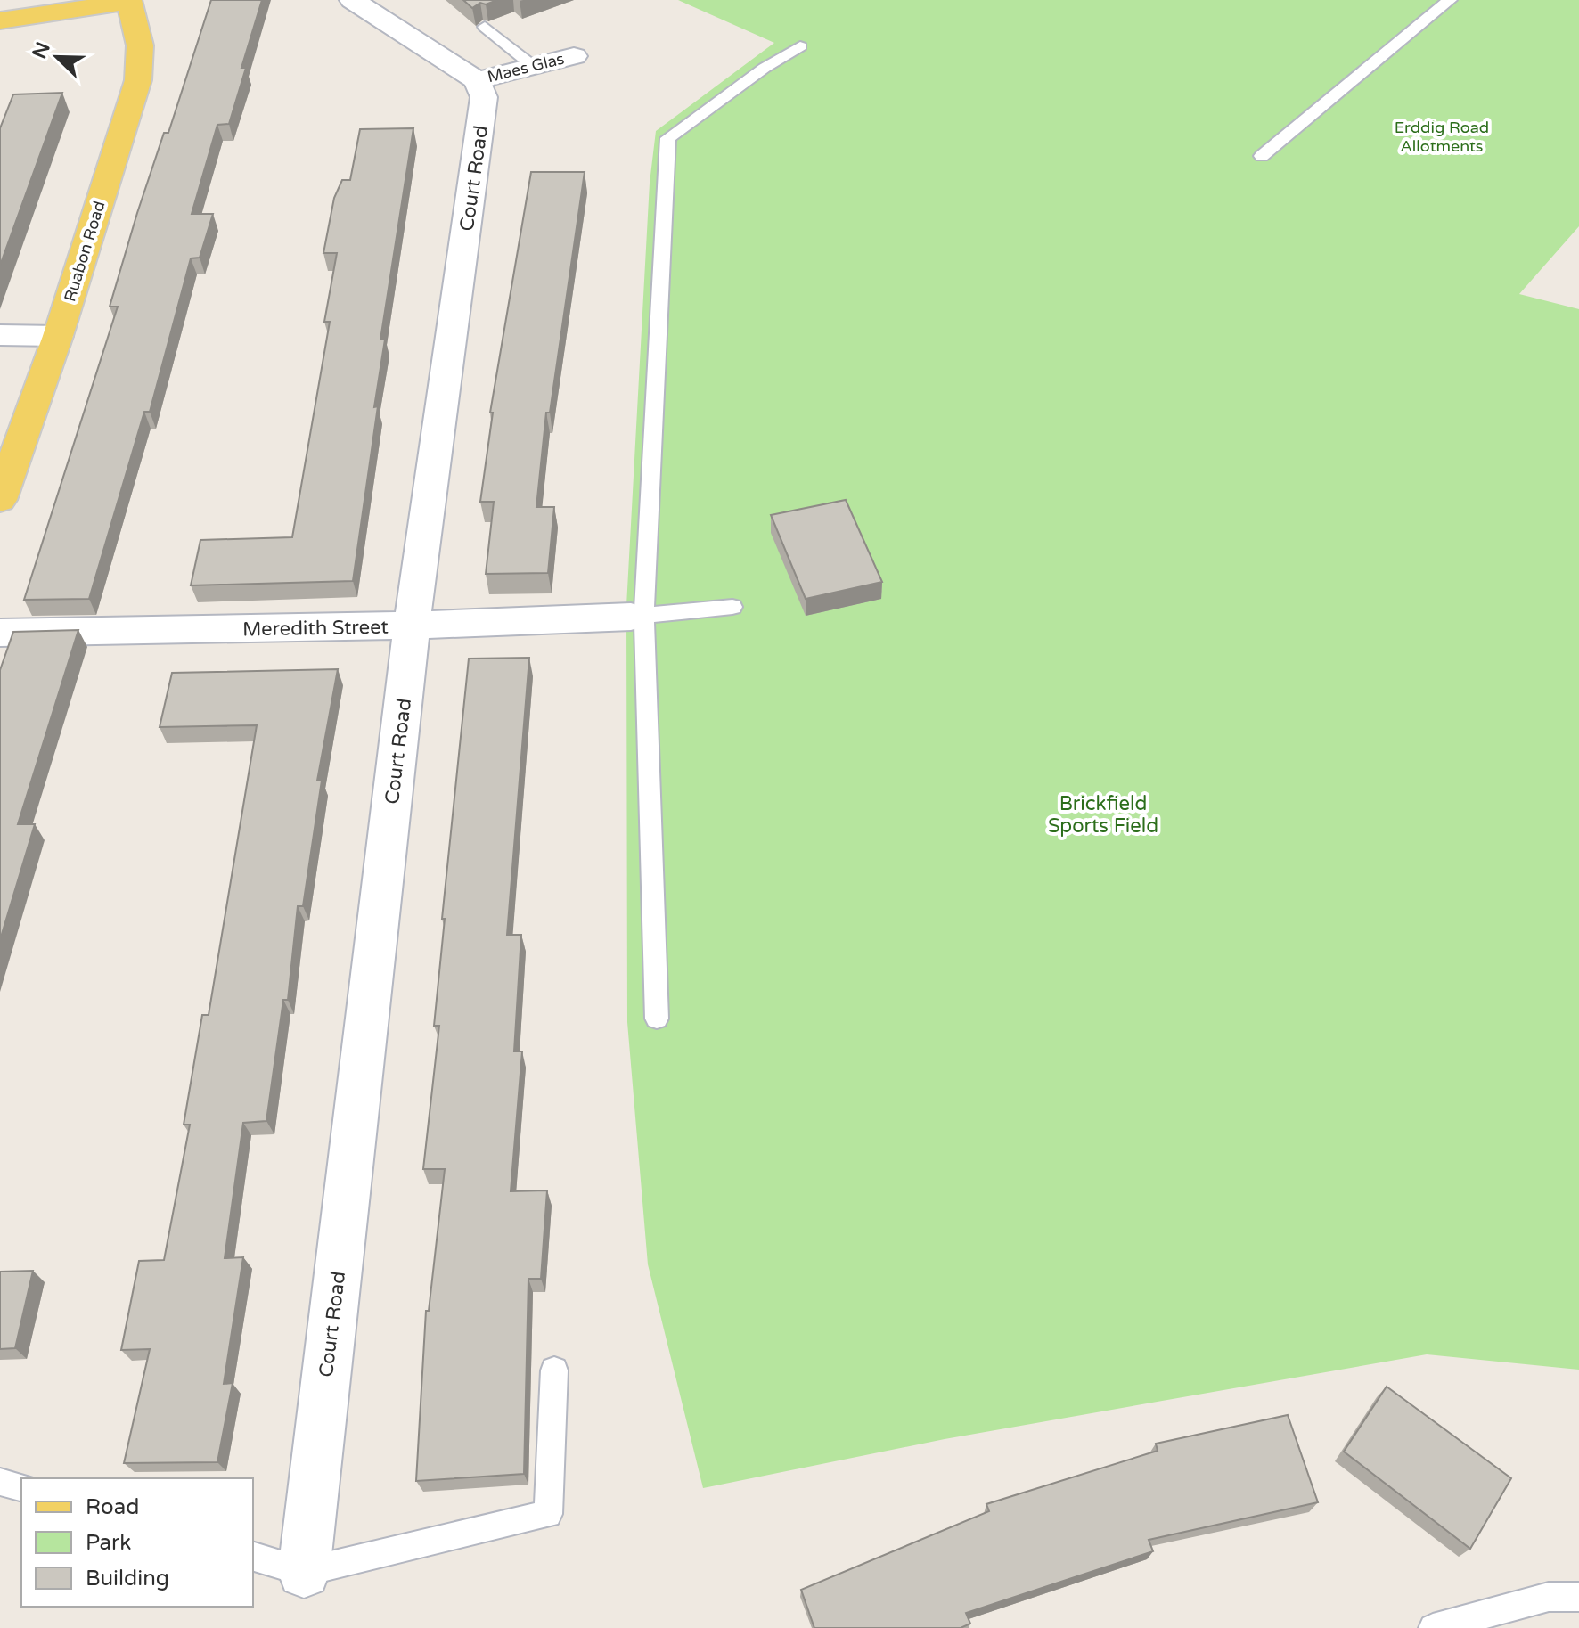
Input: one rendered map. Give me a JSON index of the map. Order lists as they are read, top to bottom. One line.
{"streets":{"main road":["Ruabon Road"],"street":["Maes Glas","Court Road","Meredith Street"]},"crossings":[["Maes Glas","Court Road"],["Court Road","Meredith Street"]],"parks":["Erddig Road Allotments","Brickfield Sports Field"],"legend":["Road","Park","Building"],"north":"top left"}
